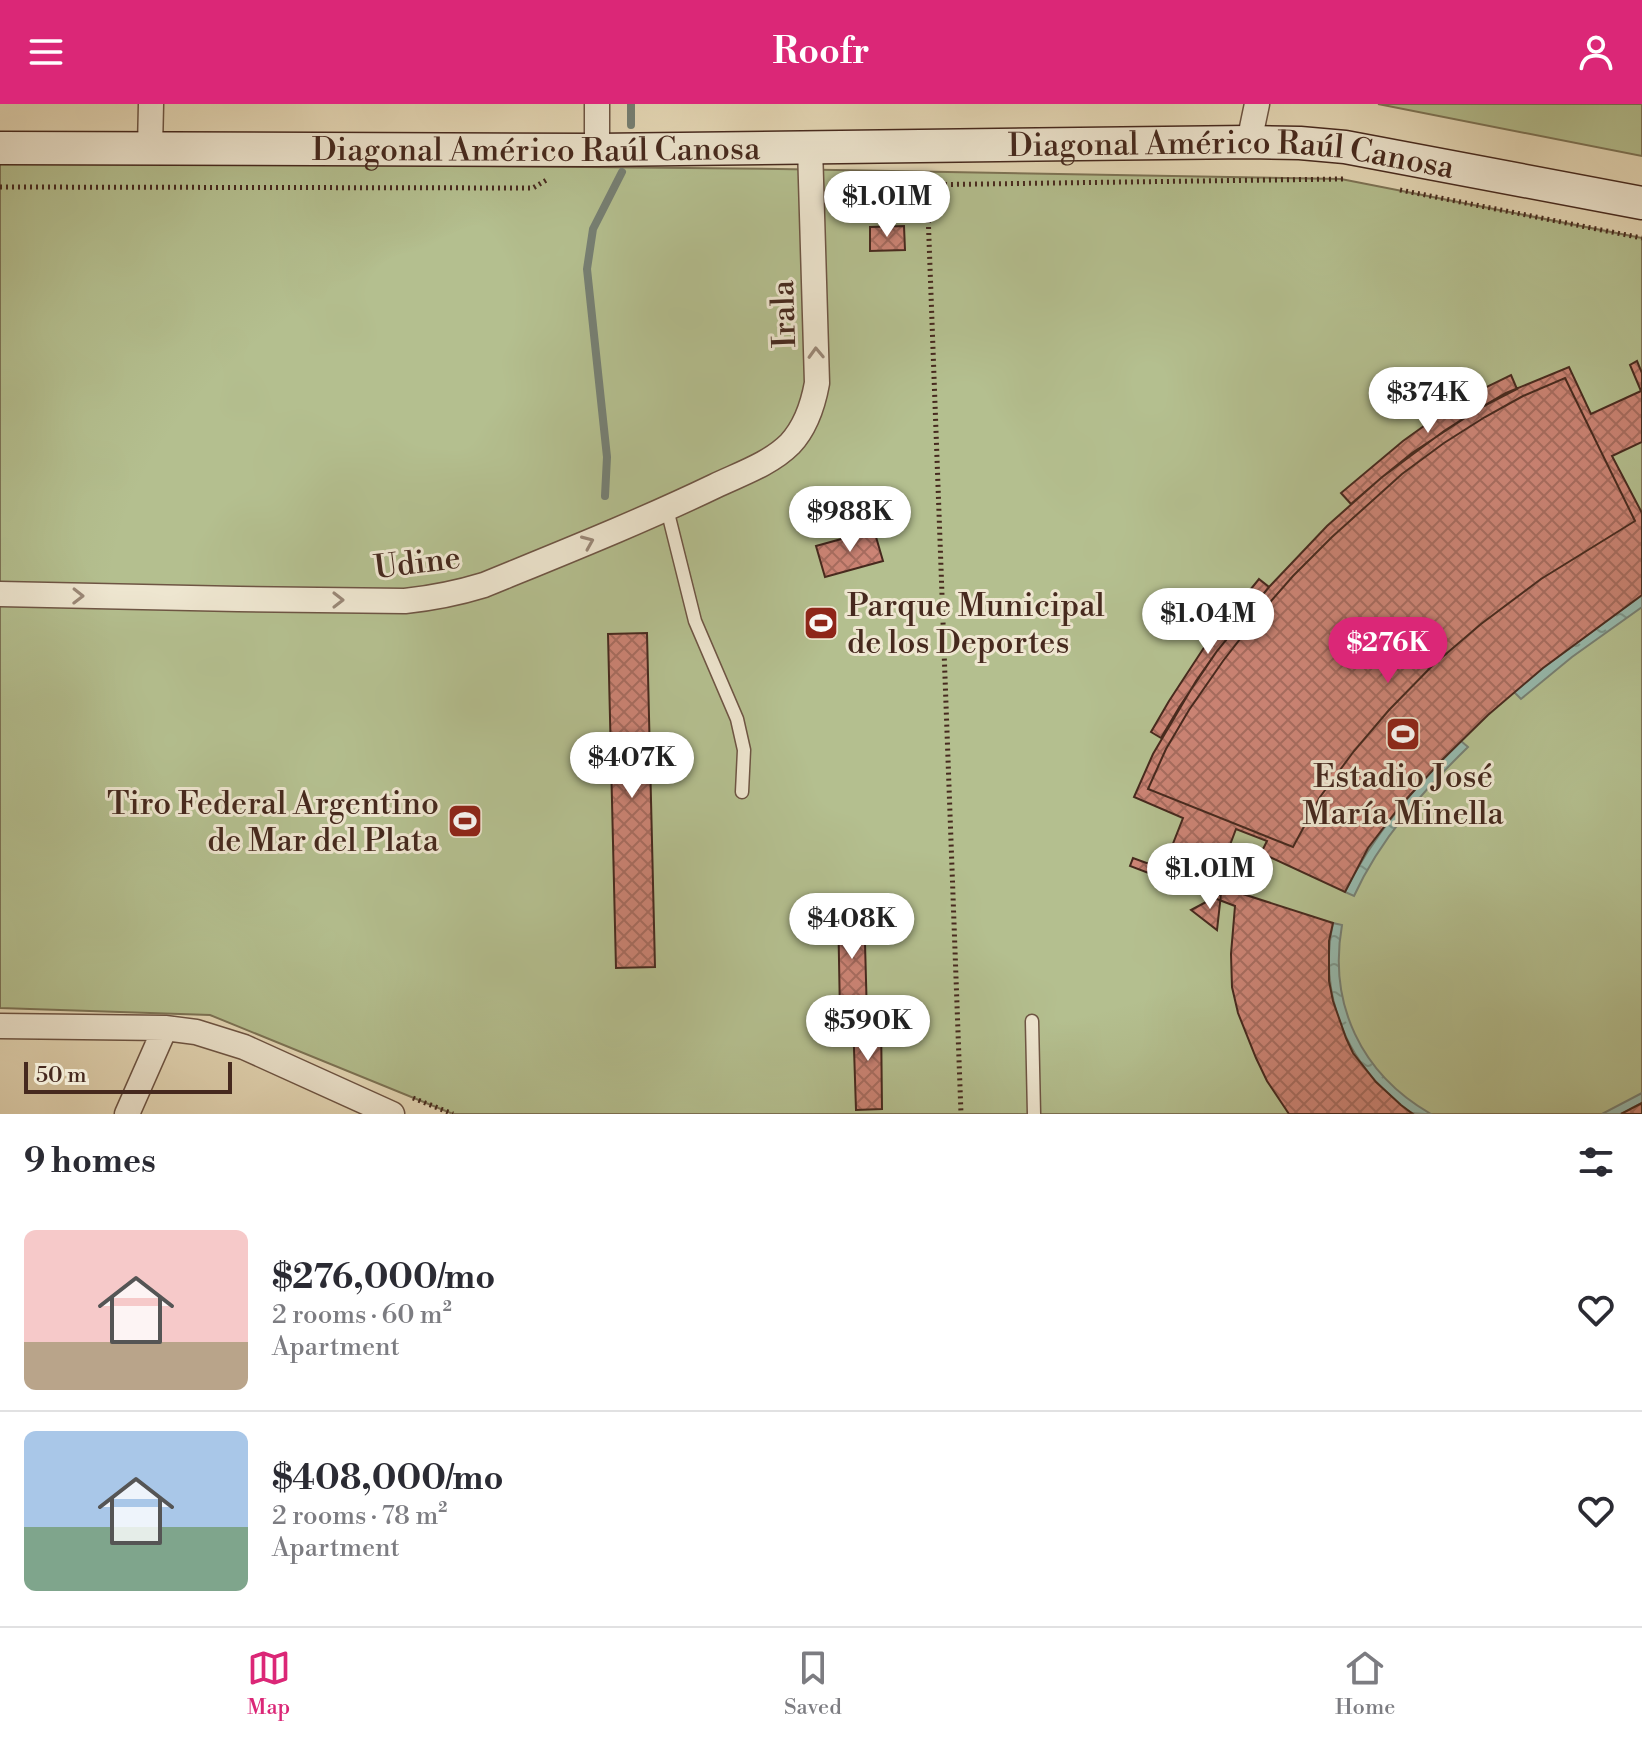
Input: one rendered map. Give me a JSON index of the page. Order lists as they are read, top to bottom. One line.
{"streets":{"street":["Diagonal Américo Raúl Canosa","Irala","Udine"]},"crossings":[["Diagonal Américo Raúl Canosa","Irala"],["Irala","Udine"]],"one_way":["Irala","Udine"],"places":{"sports":["Parque Municipal de los Deportes","Estadio José María Minella","Tiro Federal Argentino de Mar del Plata"]},"scale_bar":"50 m","page":{"header":"Roofr","price":["$1.01M","$374K","$988K","$1.04M","$276K","$407K","$1.01M","$408K","$590K"],"scale":"50 m","heading":"9 homes","list":[{"name":"$276,000/mo","note":"2 rooms · 60 m² · Apartment"},{"name":"$408,000/mo","note":"2 rooms · 78 m² · Apartment"}],"tabs":["Map","Saved","Home"]}}
